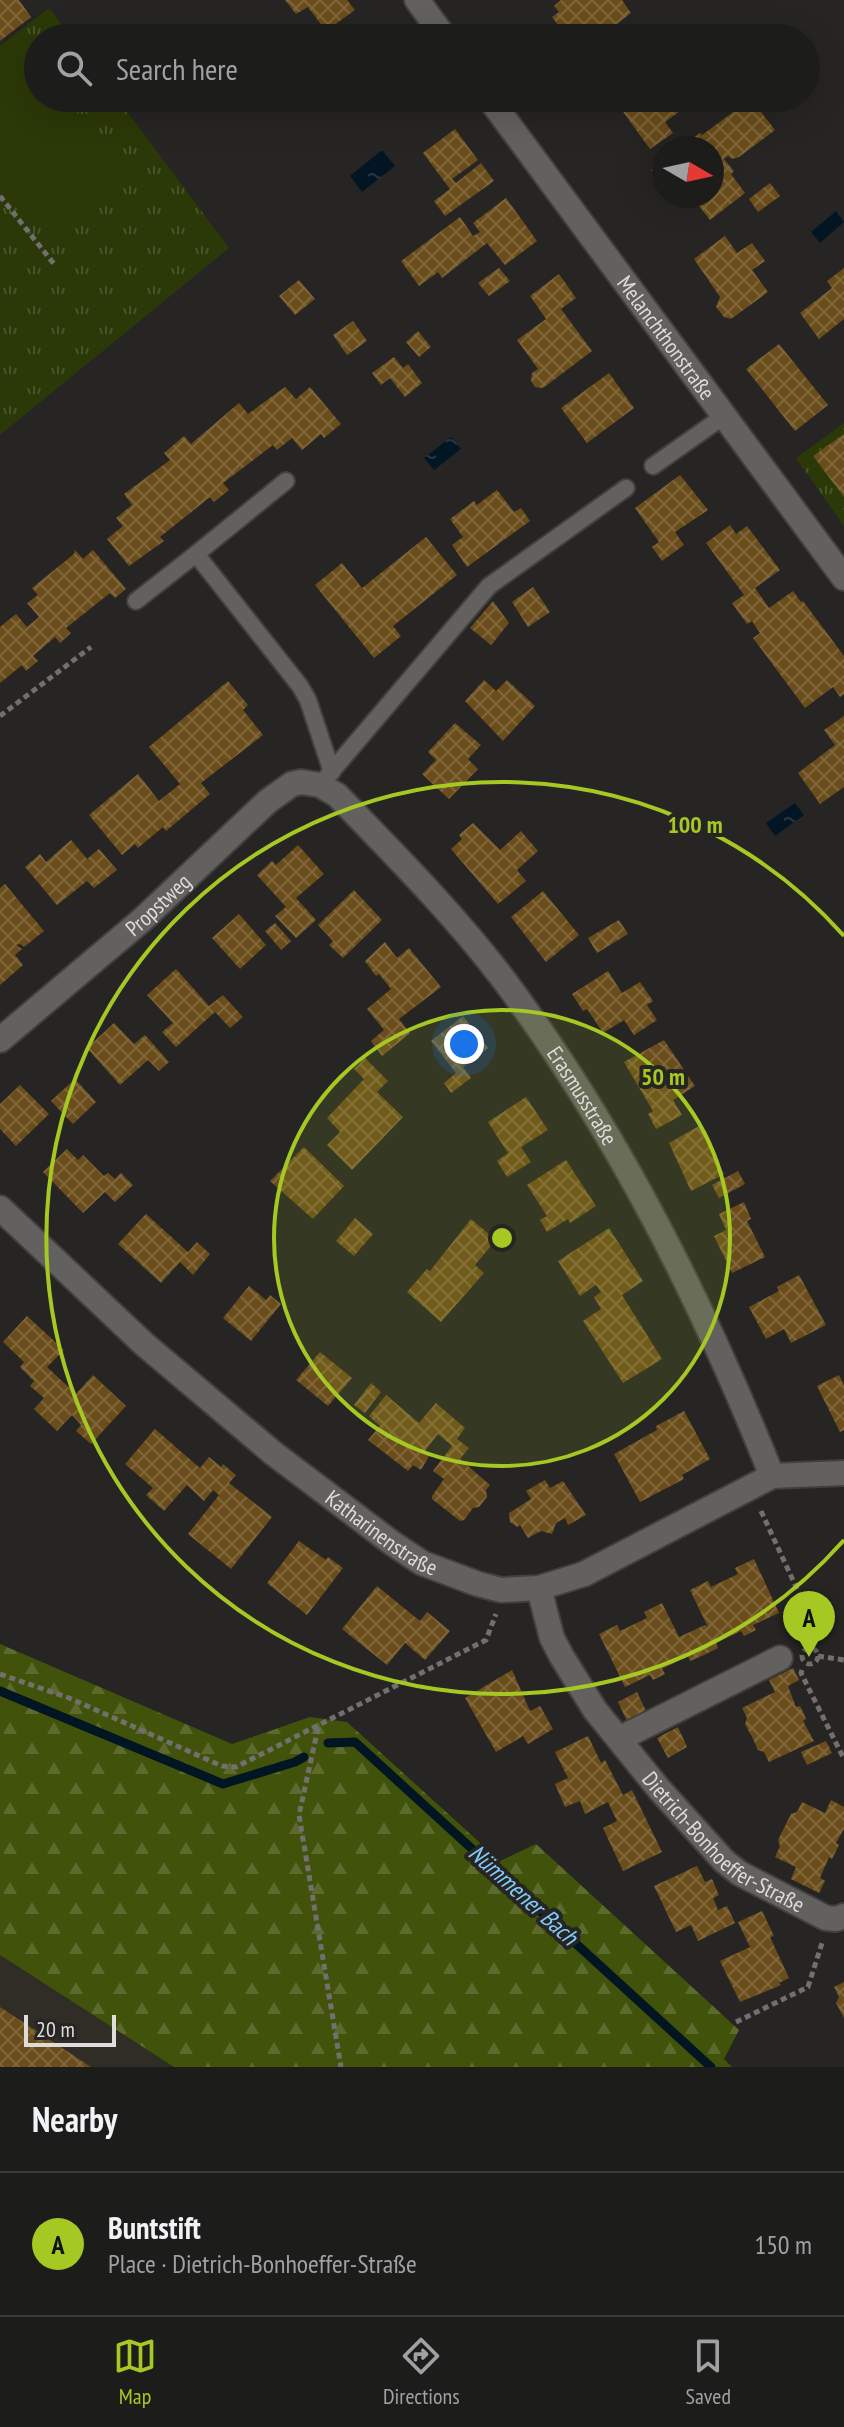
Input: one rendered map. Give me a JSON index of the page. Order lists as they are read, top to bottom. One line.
{"streets":{"street":["Melanchthonstraße","Propstweg","Erasmusstraße","Katharinenstraße","Dietrich-Bonhoeffer-Straße"]},"crossings":[["Propstweg","Erasmusstraße"],["Erasmusstraße","Katharinenstraße"],["Katharinenstraße","Dietrich-Bonhoeffer-Straße"]],"water":["Nümmener Bach"],"scale_bar":"20 m","north":"right","page":{"search":"Search here","pins":"A","scale":"20 m","heading":"Nearby","list":[{"mark":"A","name":"Buntstift","note":"Place · Dietrich-Bonhoeffer-Straße","value":"150 m"}],"nav":["Map","Directions","Saved"]},"rings":["100 m","50 m"]}
